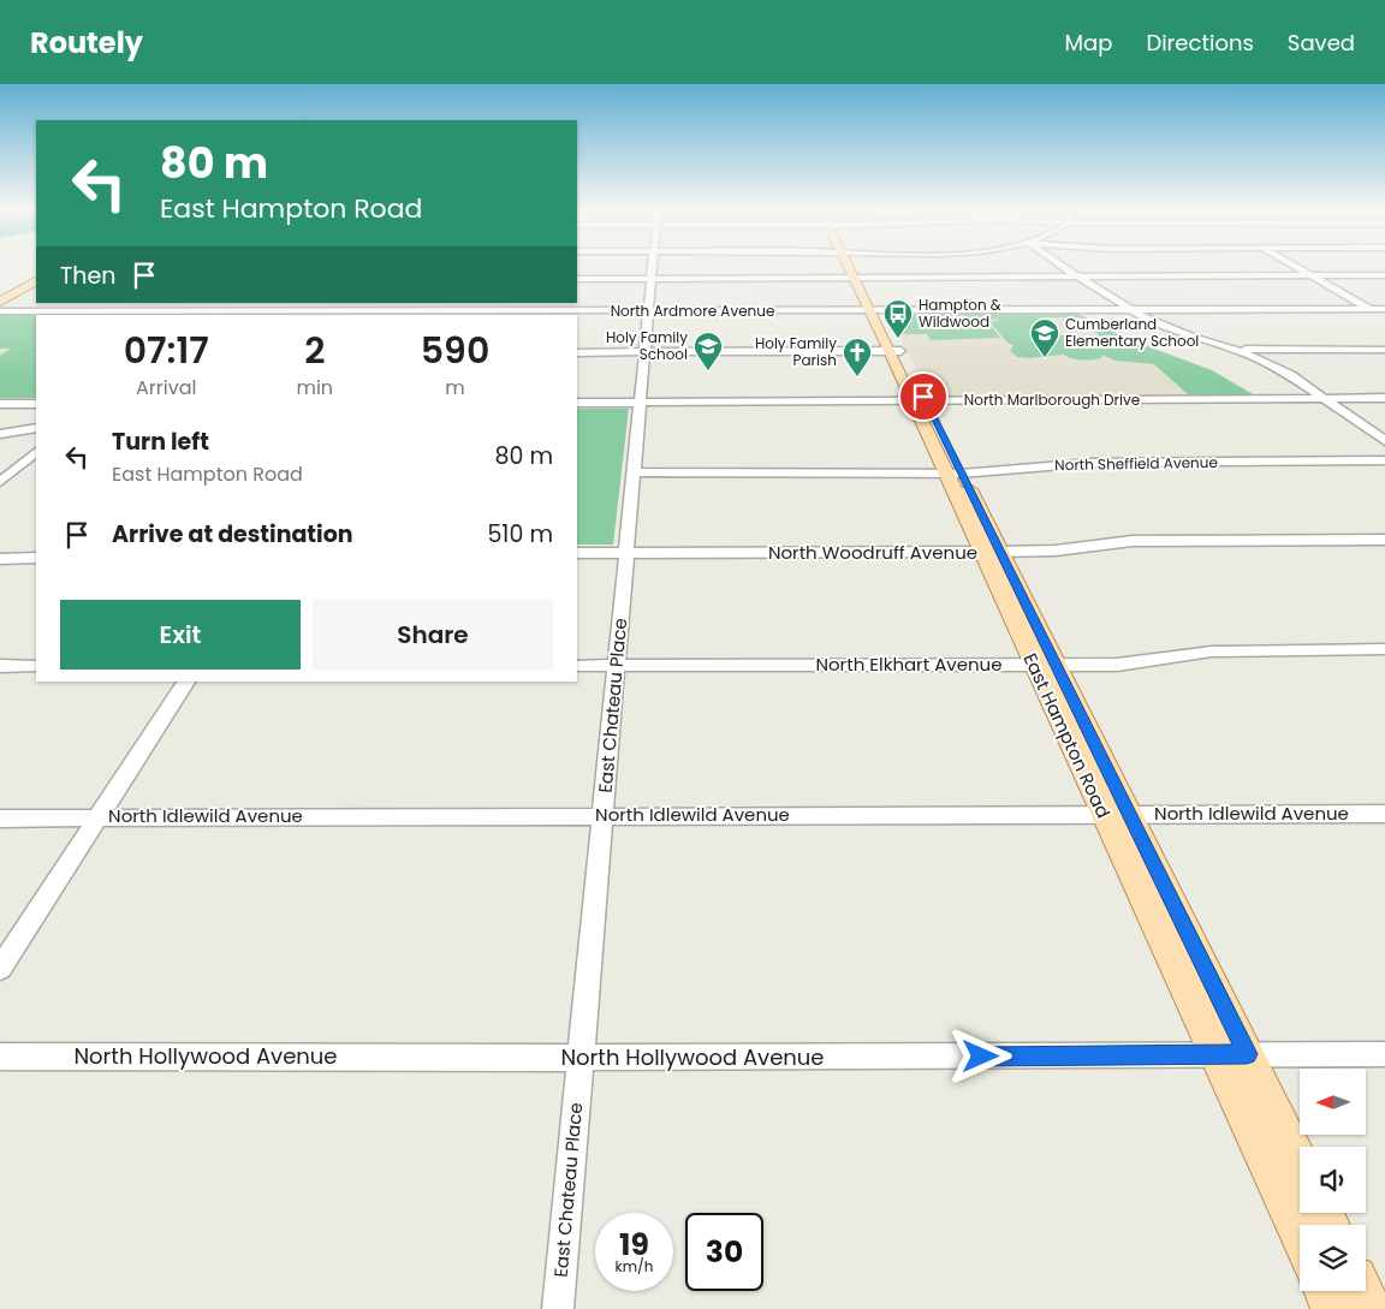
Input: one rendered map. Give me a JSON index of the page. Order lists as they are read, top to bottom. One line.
{"streets":{"main road":["East Hampton Road"],"street":["North Ardmore Avenue","North Marlborough Drive","North Sheffield Avenue","North Woodruff Avenue","North Elkhart Avenue","East Chateau Place","North Idlewild Avenue","North Hollywood Avenue"]},"crossings":[["North Ardmore Avenue","East Chateau Place"],["North Ardmore Avenue","East Hampton Road"],["North Marlborough Drive","East Chateau Place"],["North Marlborough Drive","East Hampton Road"],["North Sheffield Avenue","East Chateau Place"],["North Sheffield Avenue","East Hampton Road"],["North Woodruff Avenue","East Chateau Place"],["North Woodruff Avenue","East Hampton Road"],["North Elkhart Avenue","East Chateau Place"],["North Elkhart Avenue","East Hampton Road"],["East Chateau Place","North Idlewild Avenue"],["East Chateau Place","North Hollywood Avenue"],["East Hampton Road","North Idlewild Avenue"],["East Hampton Road","North Hollywood Avenue"]],"places":{"bus stop":["Hampton & Wildwood"],"school or university":["Cumberland Elementary School","Holy Family School"],"church":["Holy Family Parish"]},"north":"left","page":{"header":"Routely","nav":["Map","Directions","Saved"],"turn":["80 m","East Hampton Road"],"then":"Then","eta":["07:17","Arrival","2","min","590","m"],"list":[{"name":"Turn left","note":"East Hampton Road","value":"80 m"},{"name":"Arrive at destination","value":"510 m"}],"buttons":["Exit","Share"],"speed":"19 km/h","limit":"30"}}
